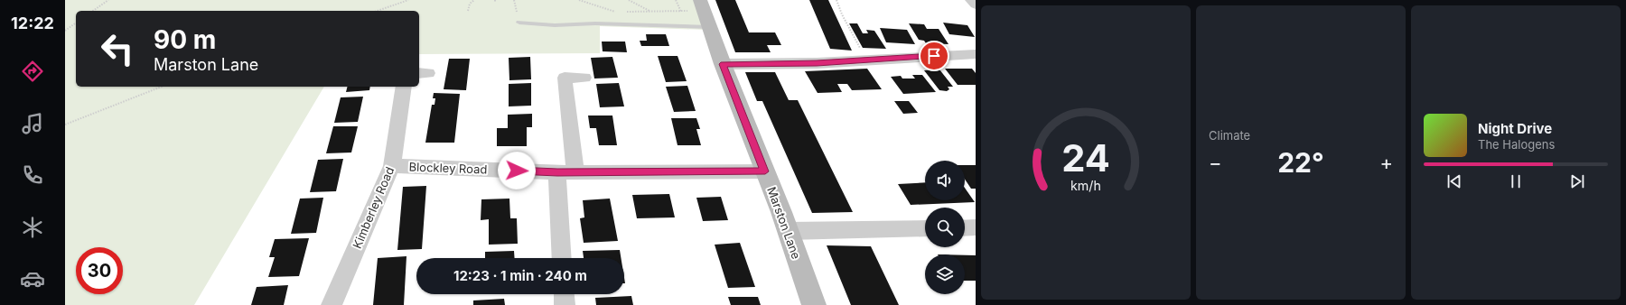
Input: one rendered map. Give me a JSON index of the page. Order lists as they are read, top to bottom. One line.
{"streets":{"street":["Blockley Road","Kimberley Road","Marston Lane"]},"crossings":[["Blockley Road","Kimberley Road"],["Blockley Road","Marston Lane"]],"page":{"tabs":"12:22","tile":"Climate","turn":["90 m","Marston Lane"],"song":["Night Drive","The Halogens"],"heat":["−","22°","+"],"limit":"30","trip":"12:23 · 1 min · 240 m","gauge":["24","km/h"]}}
